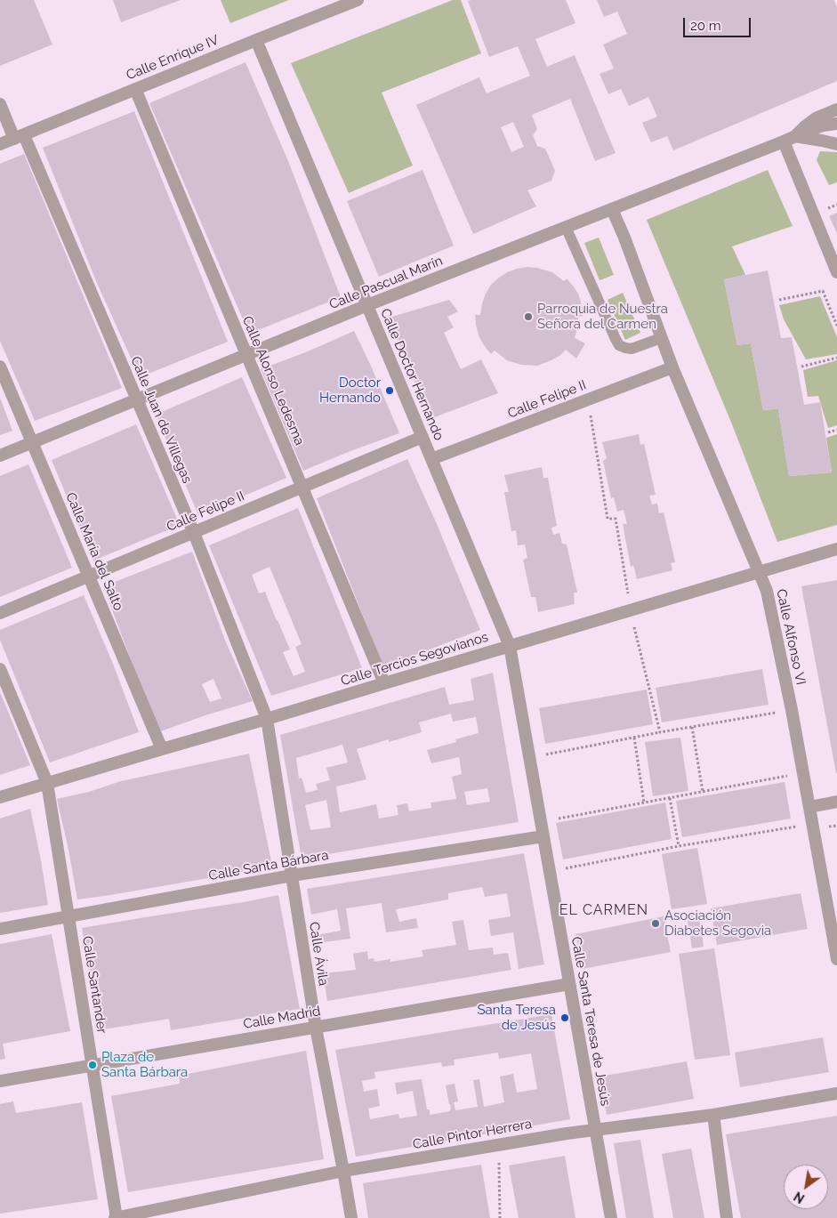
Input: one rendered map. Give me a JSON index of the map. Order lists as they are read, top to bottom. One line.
{"streets":{"street":["Calle Enrique IV","Calle Pascual Marín","Calle Doctor Hernando","Calle Alonso Ledesma","Calle Felipe II","Calle Juan de Villegas","Calle María del Salto","Calle Alfonso VI","Calle Tercios Segovianos","Calle Santa Bárbara","Calle Ávila","Calle Santander","Calle Madrid","Calle Santa Teresa de Jesús","Calle Pintor Herrera"]},"crossings":[["Calle Enrique IV","Calle Doctor Hernando"],["Calle Enrique IV","Calle Alonso Ledesma"],["Calle Enrique IV","Calle Juan de Villegas"],["Calle Pascual Marín","Calle Doctor Hernando"],["Calle Pascual Marín","Calle Alonso Ledesma"],["Calle Pascual Marín","Calle Juan de Villegas"],["Calle Pascual Marín","Calle María del Salto"],["Calle Pascual Marín","Calle Alfonso VI"],["Calle Doctor Hernando","Calle Felipe II"],["Calle Doctor Hernando","Calle Tercios Segovianos"],["Calle Doctor Hernando","Calle Santa Teresa de Jesús"],["Calle Alonso Ledesma","Calle Felipe II"],["Calle Alonso Ledesma","Calle Tercios Segovianos"],["Calle Felipe II","Calle Juan de Villegas"],["Calle Felipe II","Calle María del Salto"],["Calle Felipe II","Calle Alfonso VI"],["Calle Juan de Villegas","Calle Tercios Segovianos"],["Calle Juan de Villegas","Calle Ávila"],["Calle María del Salto","Calle Tercios Segovianos"],["Calle Alfonso VI","Calle Tercios Segovianos"],["Calle Tercios Segovianos","Calle Ávila"],["Calle Tercios Segovianos","Calle Santander"],["Calle Tercios Segovianos","Calle Santa Teresa de Jesús"],["Calle Santa Bárbara","Calle Ávila"],["Calle Santa Bárbara","Calle Santander"],["Calle Santa Bárbara","Calle Santa Teresa de Jesús"],["Calle Ávila","Calle Madrid"],["Calle Ávila","Calle Pintor Herrera"],["Calle Santander","Calle Madrid"],["Calle Santander","Calle Pintor Herrera"],["Calle Madrid","Calle Santa Teresa de Jesús"],["Calle Santa Teresa de Jesús","Calle Pintor Herrera"]],"districts":["EL CARMEN"],"places":["Parroquia de Nuestra Señora del Carmen","Doctor Hernando","Asociación Diabetes Segovia","Santa Teresa de Jesús","Plaza de Santa Bárbara"],"scale_bar":"20 m","north":"bottom left"}
